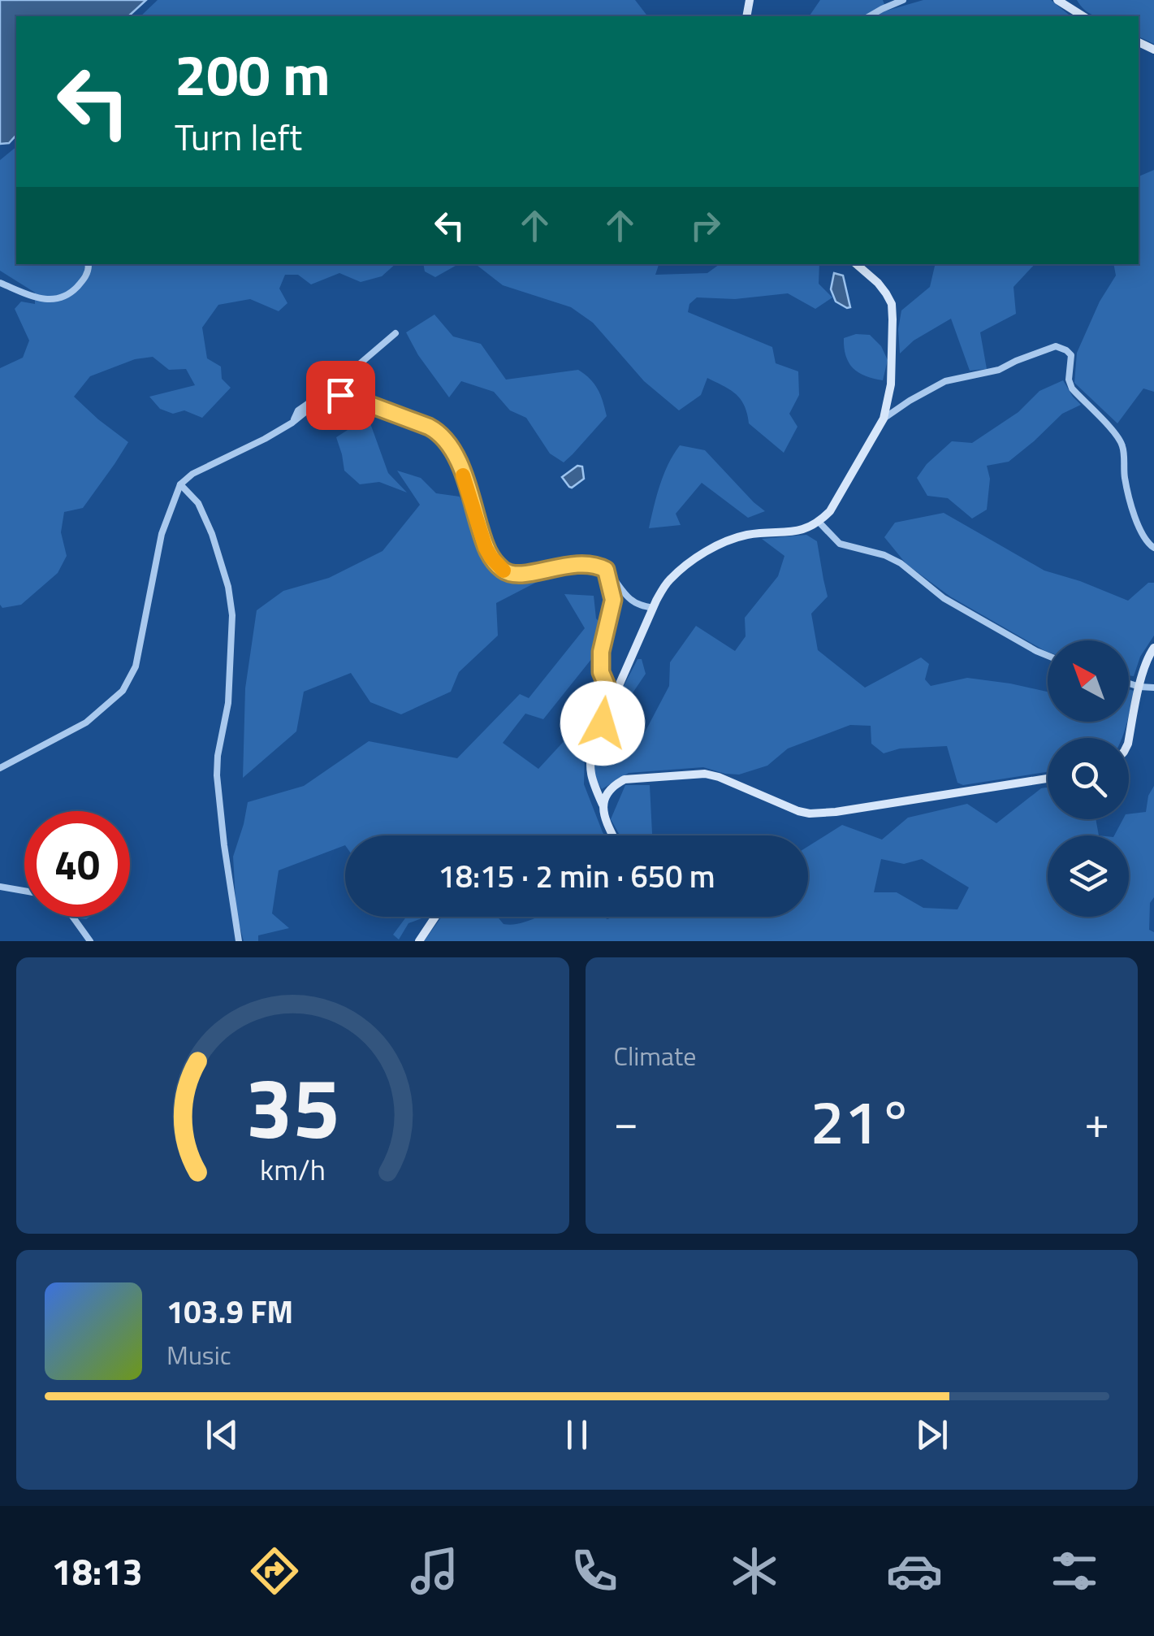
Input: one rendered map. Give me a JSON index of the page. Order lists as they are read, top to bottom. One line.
{"north":"top left","page":{"turn":["200 m","Turn left"],"limit":"40","trip":"18:15 · 2 min · 650 m","tile":"Climate","heat":["−","21°","+"],"song":["103.9 FM","Music"],"tabs":"18:13","gauge":["35","km/h"]}}
